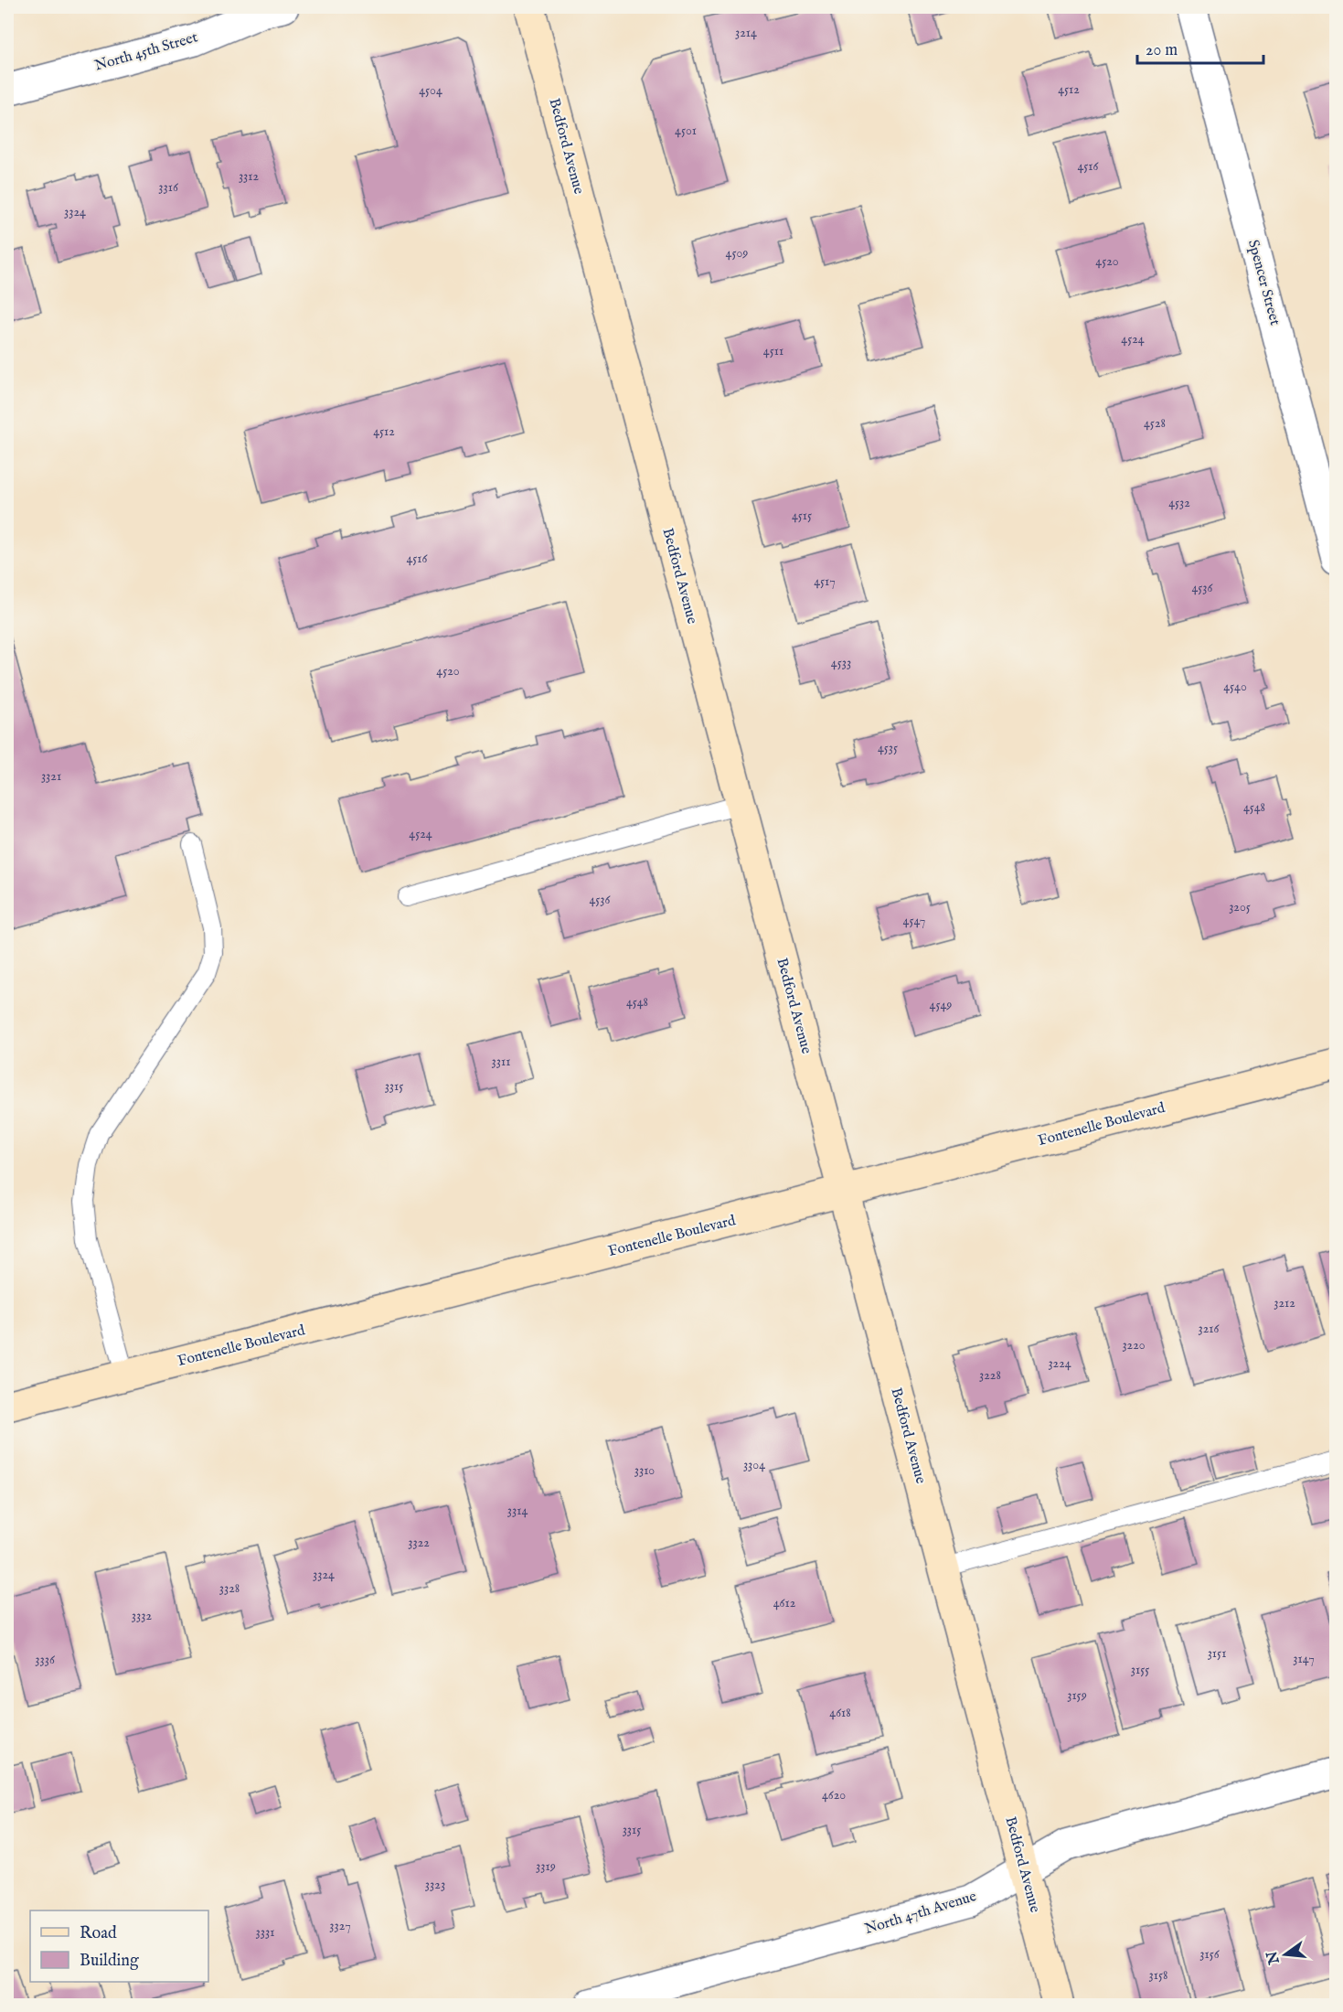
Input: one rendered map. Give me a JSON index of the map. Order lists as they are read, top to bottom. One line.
{"streets":{"street":["North 45th Street","Bedford Avenue","Spencer Street","Fontenelle Boulevard","North 47th Avenue"]},"crossings":[["Bedford Avenue","Fontenelle Boulevard"],["Bedford Avenue","North 47th Avenue"]],"house_numbers":["3214","4512","4504","4501","4516","3312","3316","3324","4509","4520","4524","4511","4528","4512","4532","4515","4516","4517","4536","4533","4520","4540","4535","3321","4548","4524","4536","3205","4547","4548","4549","3311","3315","3212","3216","3220","3224","3228","3304","3310","3314","3322","3324","3328","4612","3332","3151","3147","3336","3155","3159","4618","4620","3315","3319","3323","3327","3331","3156","3158"],"legend":["Road","Building"],"scale_bar":"20 m","north":"left"}
